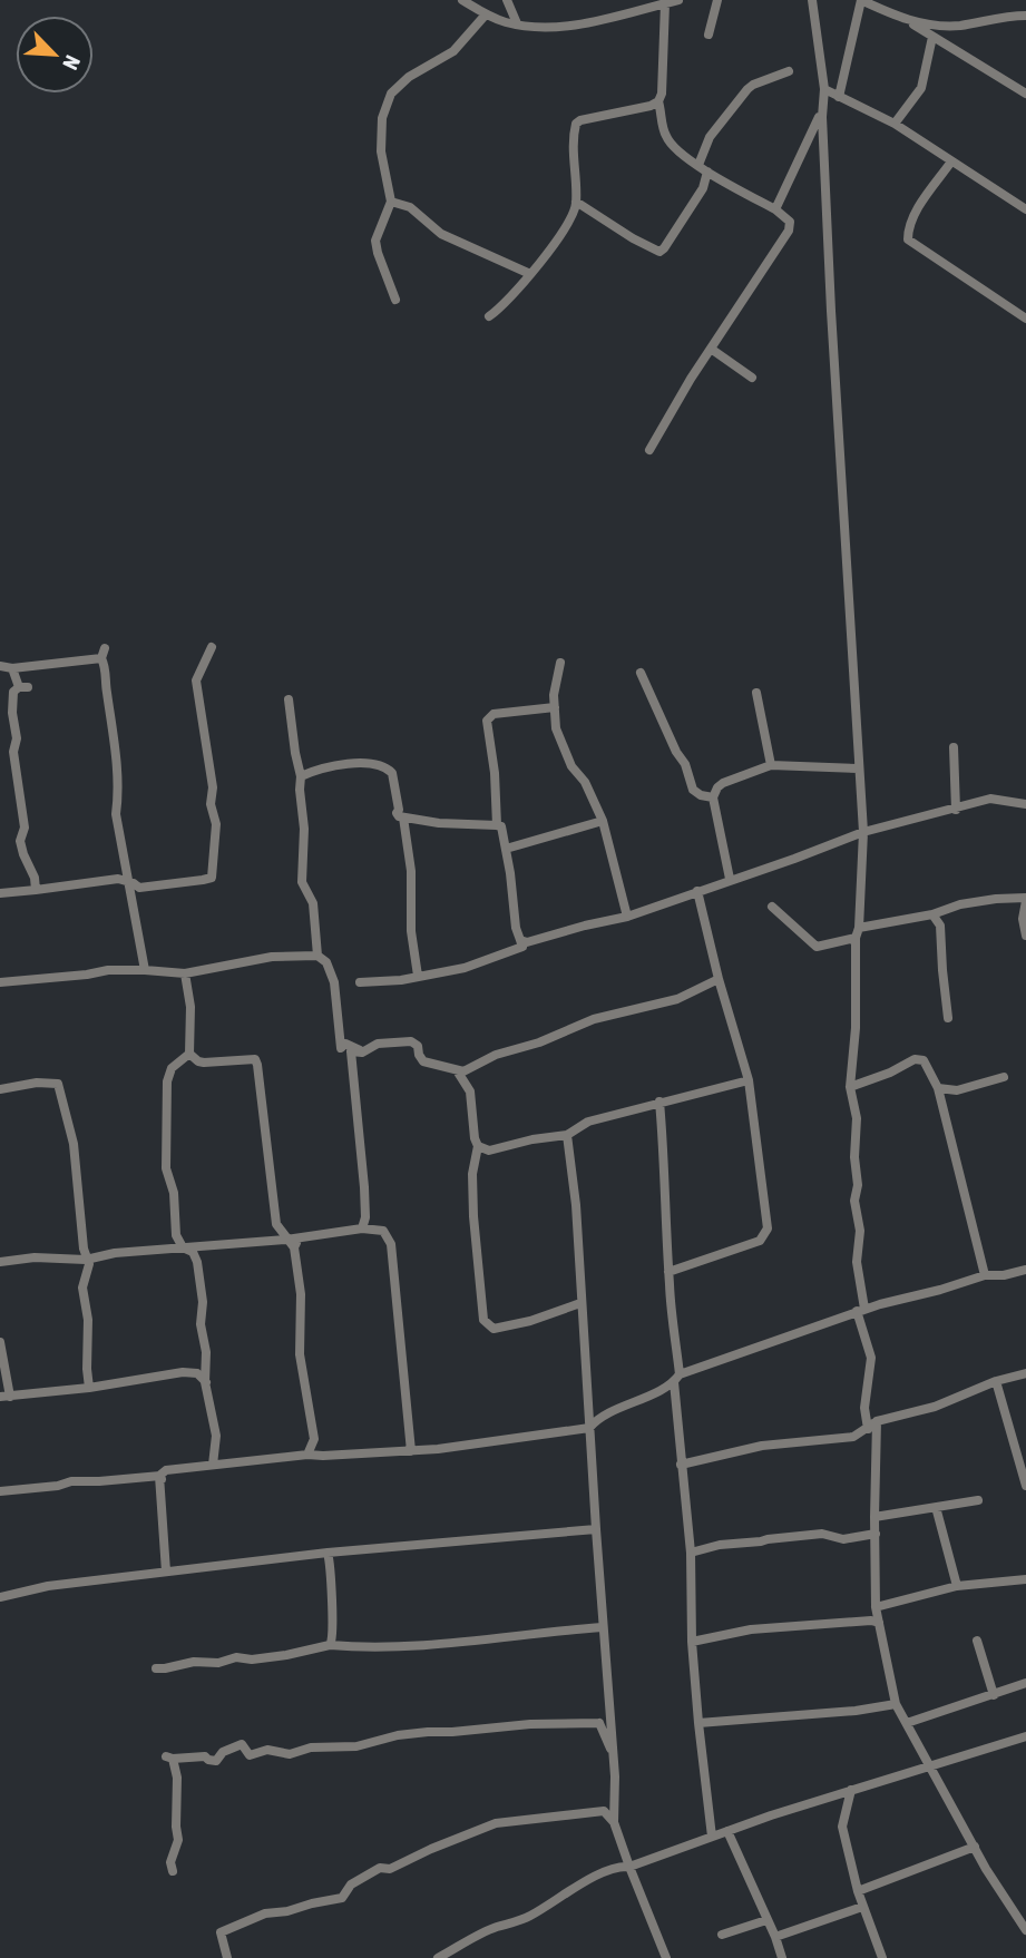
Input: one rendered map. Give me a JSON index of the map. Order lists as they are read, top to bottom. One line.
{"north":"bottom right"}
